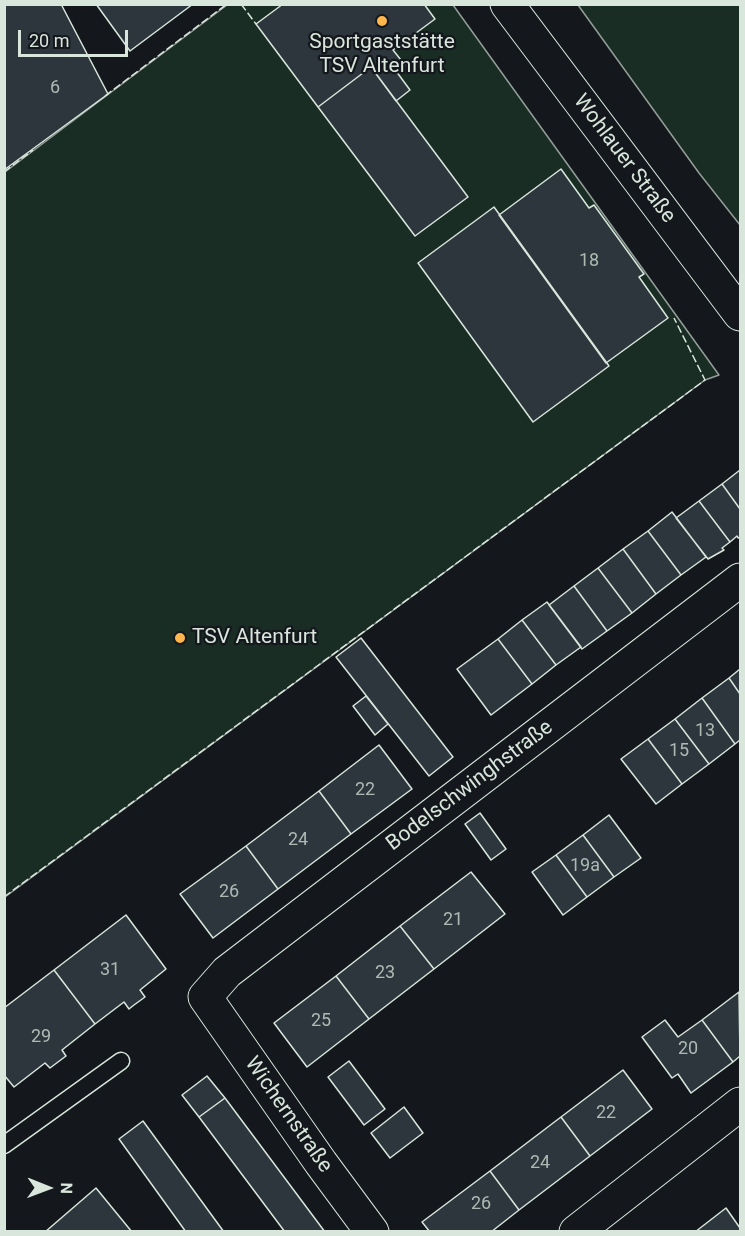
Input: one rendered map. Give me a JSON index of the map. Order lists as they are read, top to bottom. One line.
{"streets":{"street":["Wohlauer Straße","Bodelschwinghstraße","Wichernstraße"]},"crossings":[["Bodelschwinghstraße","Wichernstraße"]],"places":["Sportgaststätte TSV Altenfurt","TSV Altenfurt"],"house_numbers":["6","18","13","15","22","24","19a","26","21","31","23","25","29","20","22","24","26"],"scale_bar":"20 m","north":"right"}
